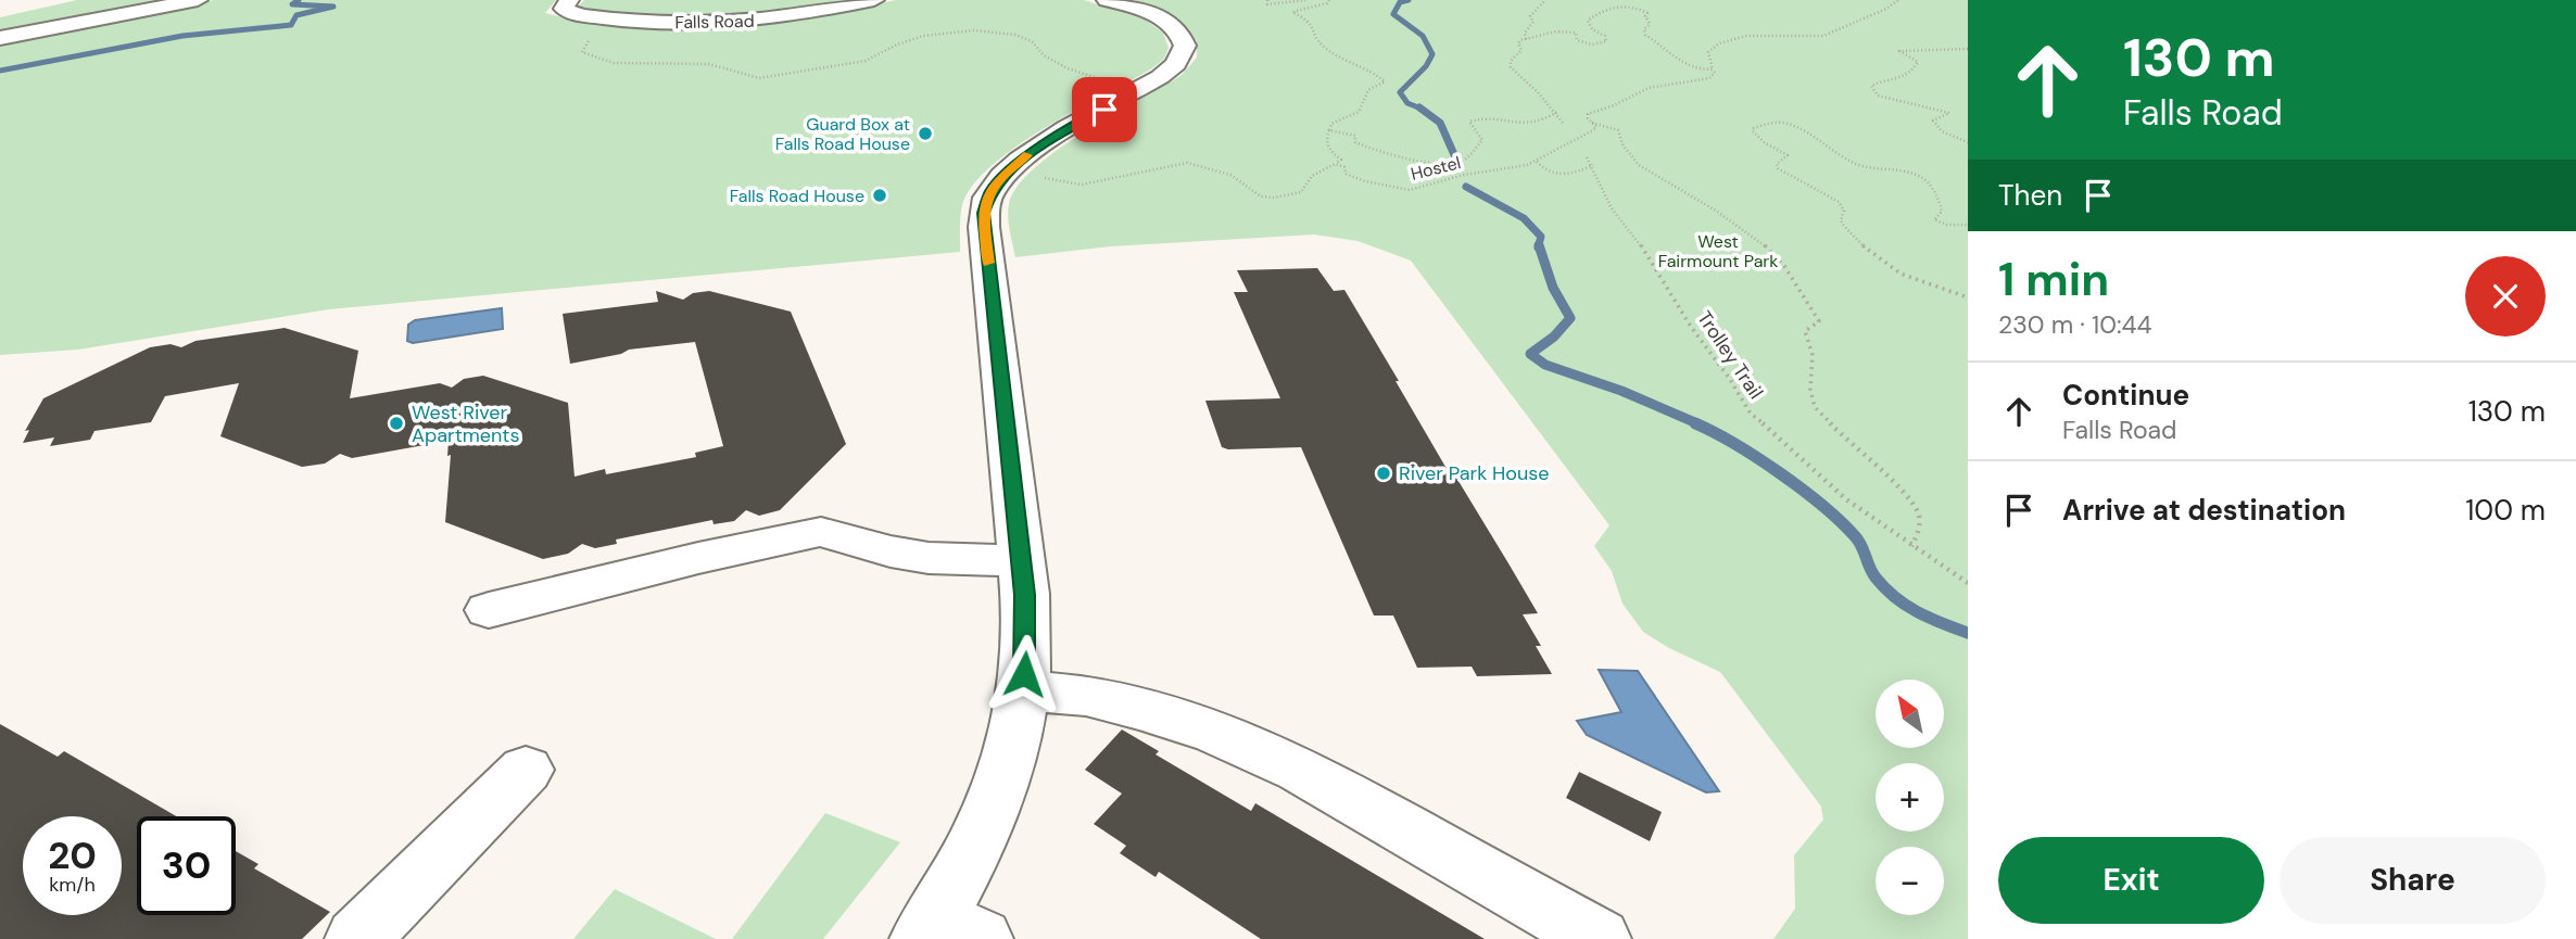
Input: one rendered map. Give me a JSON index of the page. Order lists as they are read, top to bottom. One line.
{"streets":{"street":["Falls Road"],"path":["Hostel","Trolley Trail"]},"parks":["West Fairmount Park"],"places":["Guard Box at Falls Road House","Falls Road House","West River Apartments","River Park House"],"north":"top left","page":{"turn":["130 m","Falls Road"],"then":"Then","heading":["1 min","230 m · 10:44"],"list":[{"name":"Continue","note":"Falls Road","value":"130 m"},{"name":"Arrive at destination","value":"100 m"}],"map_buttons":["+","−"],"speed":"20 km/h","limit":"30","buttons":["Exit","Share"]}}
